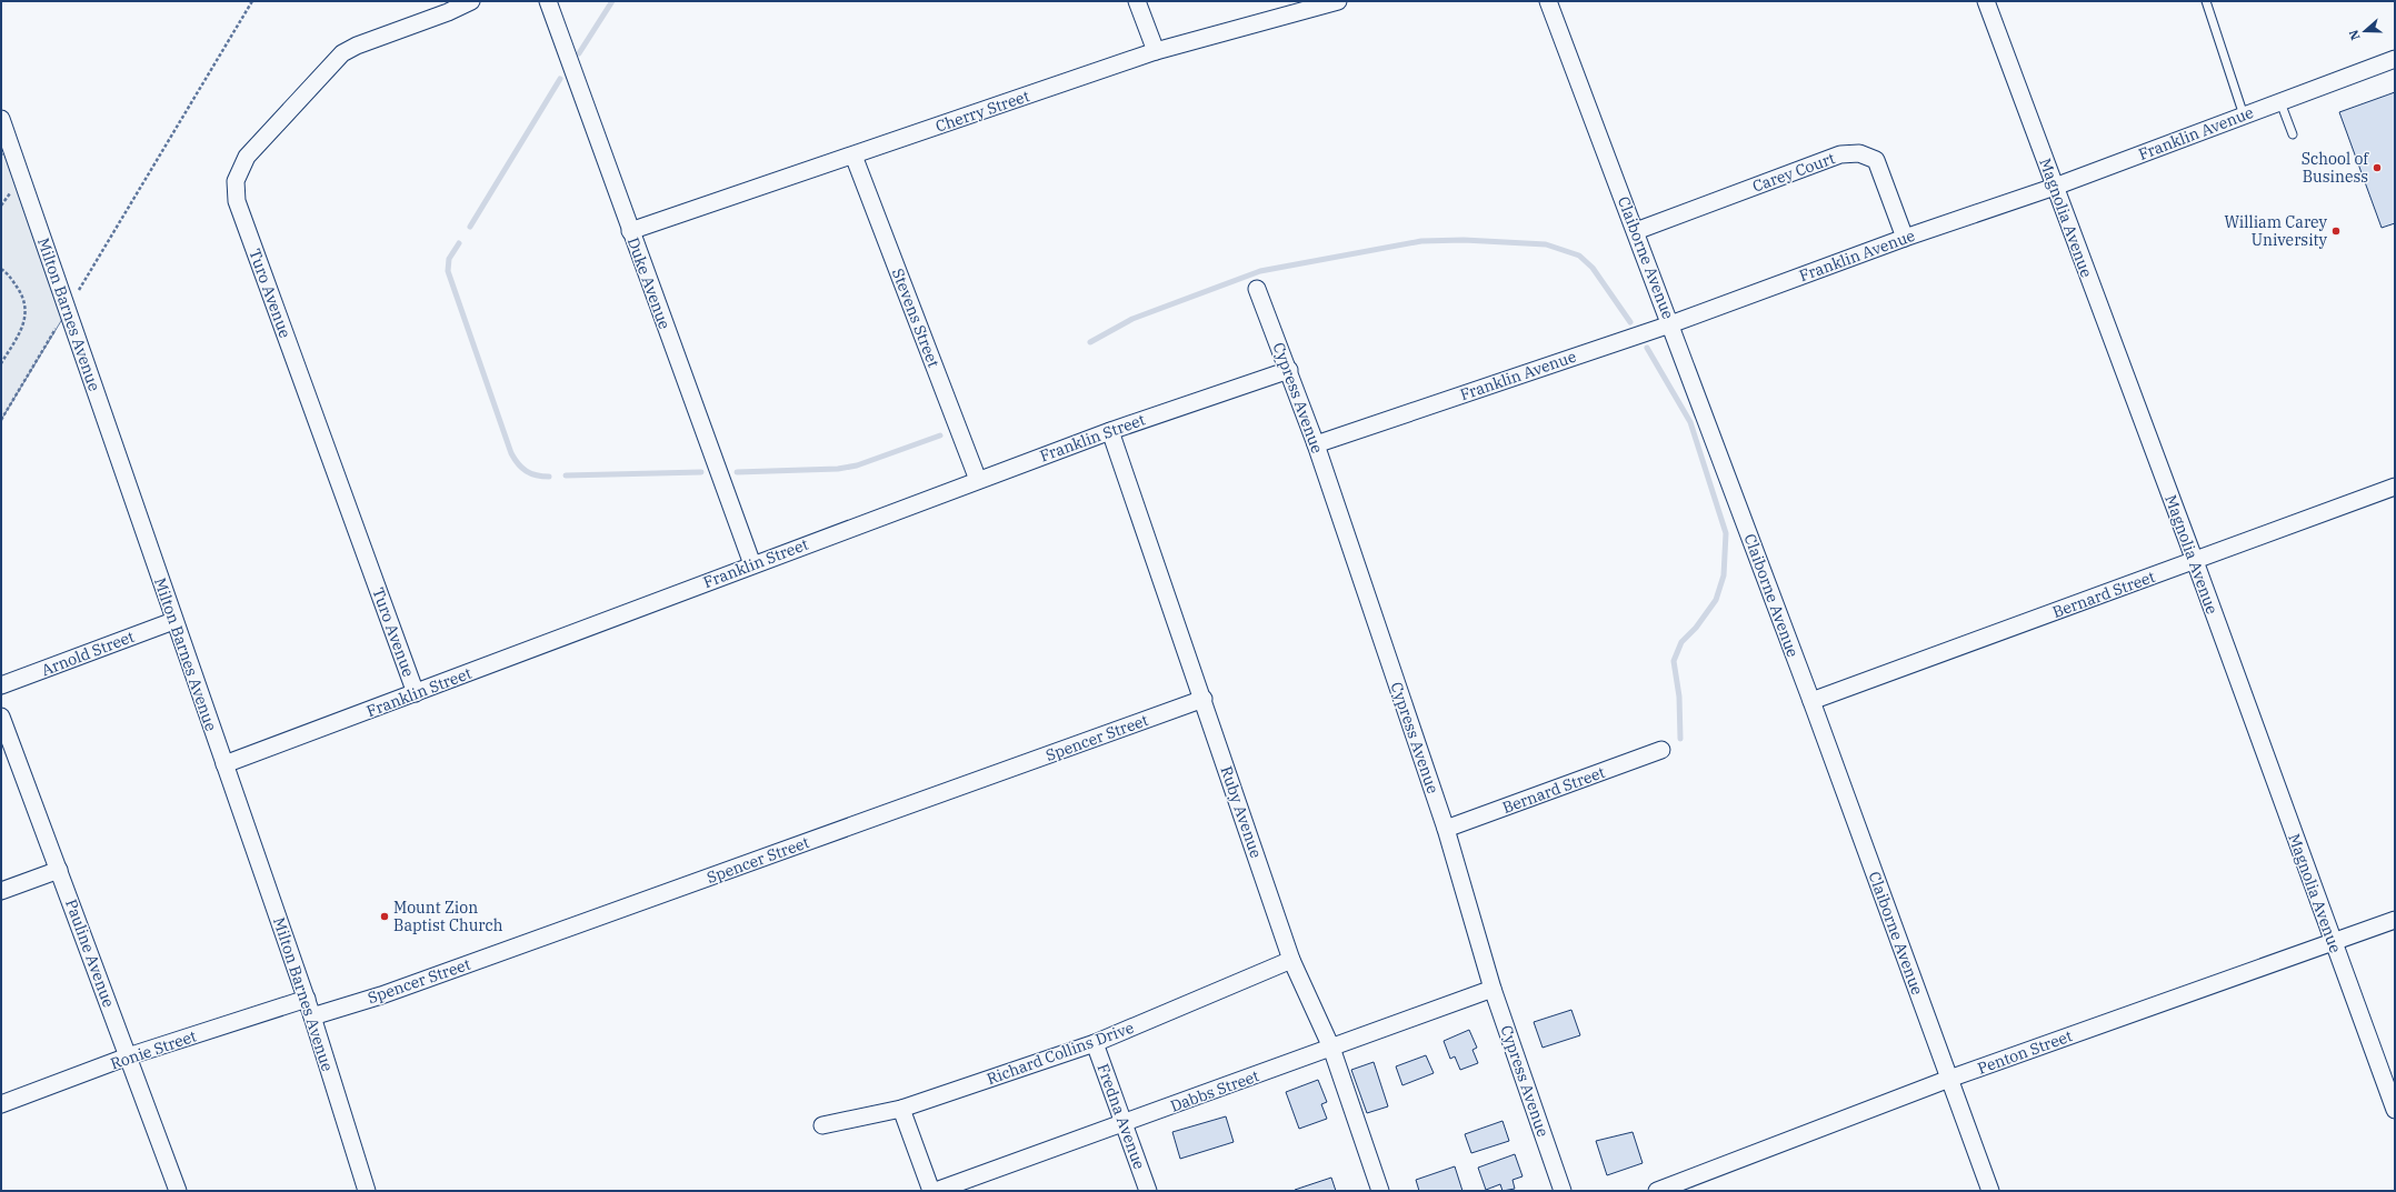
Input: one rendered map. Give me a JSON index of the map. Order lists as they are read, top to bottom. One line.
{"streets":{"street":["Cherry Street","Franklin Avenue","Carey Court","Magnolia Avenue","Claiborne Avenue","Duke Avenue","Turo Avenue","Milton Barnes Avenue","Stevens Street","Cypress Avenue","Franklin Street","Bernard Street","Arnold Street","Spencer Street","Ruby Avenue","Pauline Avenue","Ronie Street","Penton Street","Richard Collins Drive","Dabbs Street","Fredna Avenue"]},"crossings":[["Cherry Street","Duke Avenue"],["Cherry Street","Stevens Street"],["Franklin Avenue","Carey Court"],["Franklin Avenue","Magnolia Avenue"],["Franklin Avenue","Claiborne Avenue"],["Franklin Avenue","Cypress Avenue"],["Carey Court","Claiborne Avenue"],["Magnolia Avenue","Bernard Street"],["Magnolia Avenue","Penton Street"],["Claiborne Avenue","Bernard Street"],["Claiborne Avenue","Penton Street"],["Duke Avenue","Franklin Street"],["Turo Avenue","Franklin Street"],["Milton Barnes Avenue","Franklin Street"],["Milton Barnes Avenue","Arnold Street"],["Milton Barnes Avenue","Spencer Street"],["Milton Barnes Avenue","Ronie Street"],["Stevens Street","Franklin Street"],["Cypress Avenue","Franklin Street"],["Cypress Avenue","Bernard Street"],["Cypress Avenue","Dabbs Street"],["Franklin Street","Ruby Avenue"],["Spencer Street","Ruby Avenue"],["Ruby Avenue","Richard Collins Drive"],["Ruby Avenue","Dabbs Street"],["Pauline Avenue","Ronie Street"],["Richard Collins Drive","Fredna Avenue"],["Dabbs Street","Fredna Avenue"]],"places":["School of Business","William Carey University","Mount Zion Baptist Church"],"north":"left"}
